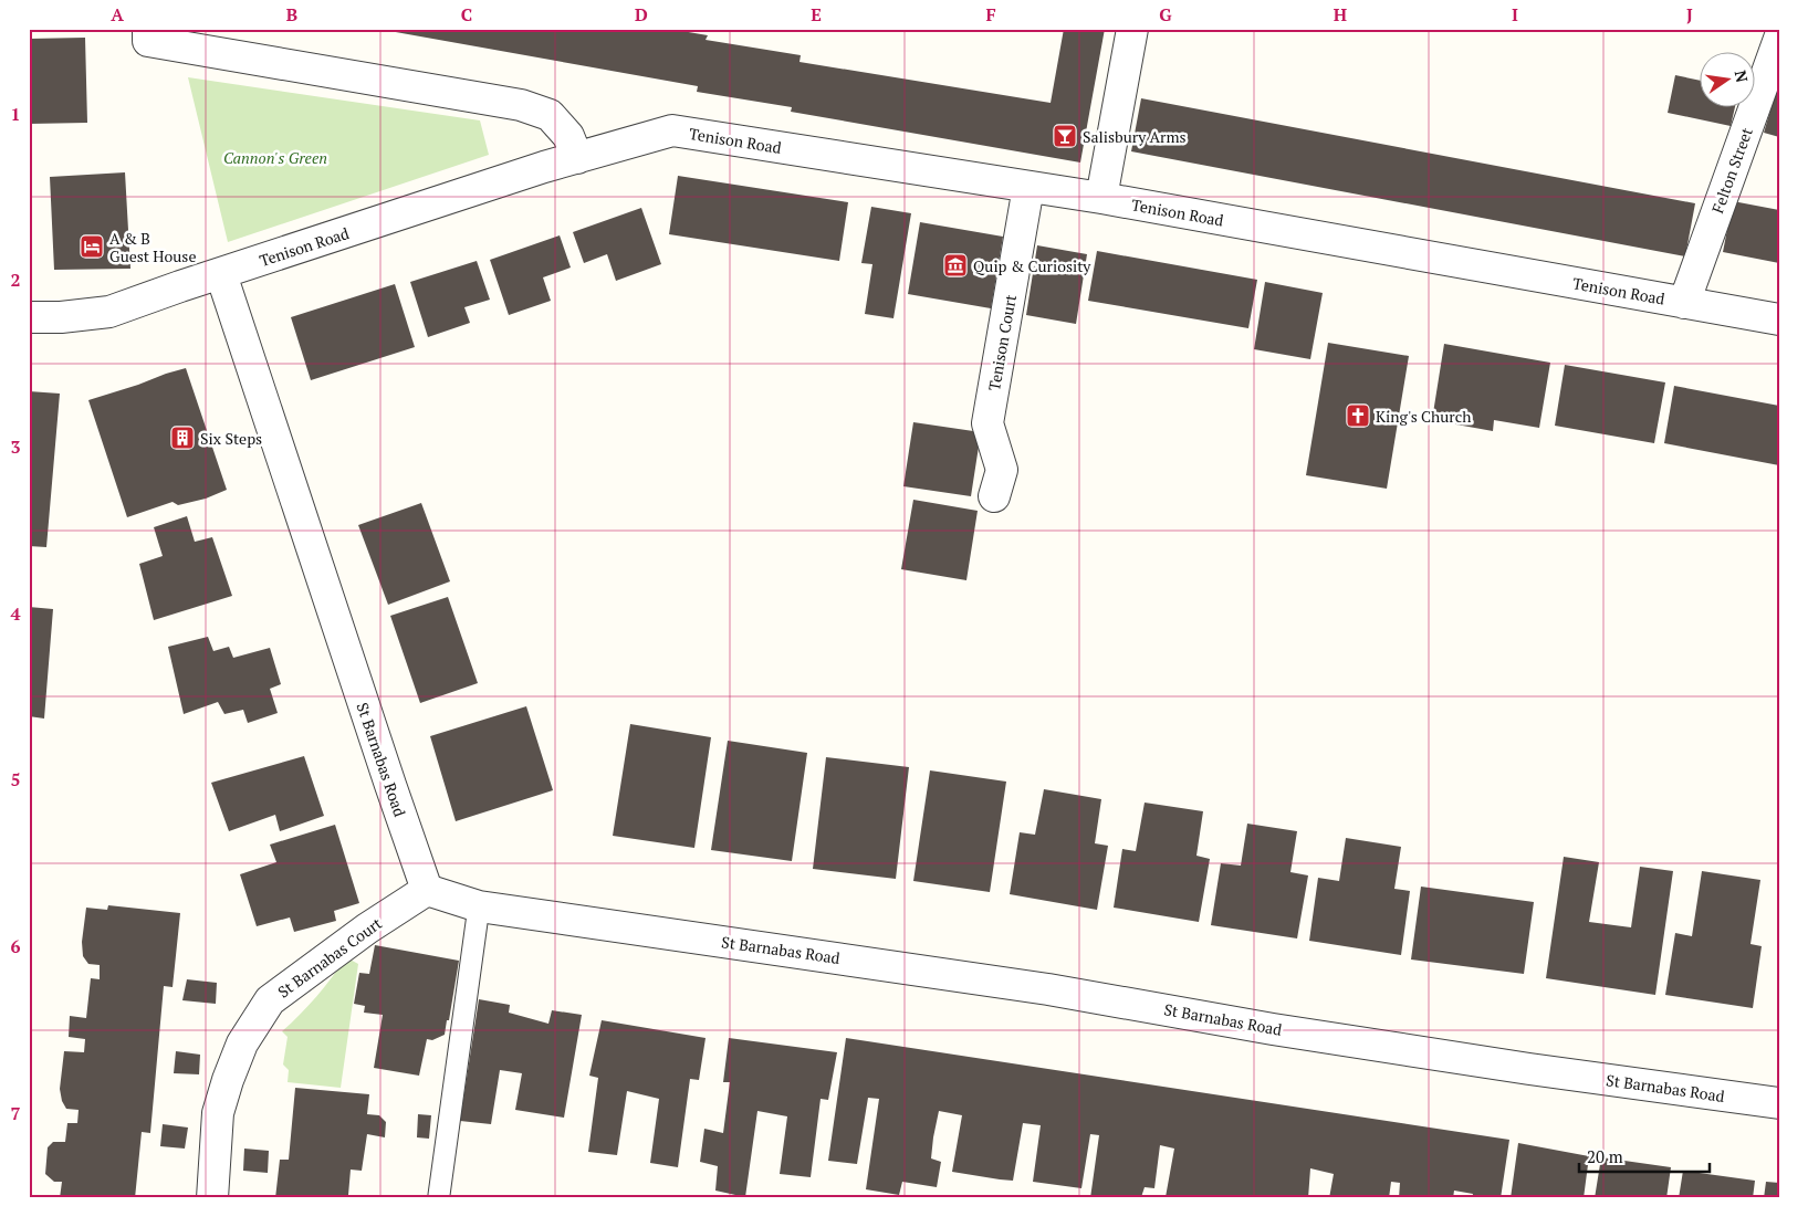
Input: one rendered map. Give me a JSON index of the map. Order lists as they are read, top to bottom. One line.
{"streets":{"street":["Tenison Road","Felton Street","Tenison Court","St Barnabas Road","St Barnabas Court"]},"crossings":[["Tenison Road","Felton Street"],["Tenison Road","Tenison Court"],["Tenison Road","St Barnabas Road"],["St Barnabas Road","St Barnabas Court"]],"parks":["Cannon's Green"],"places":{"bar":["Salisbury Arms"],"hotel":["A & B Guest House"],"museum":["Quip & Curiosity"],"church":["King's Church"],"building":["Six Steps"]},"scale_bar":"20 m","north":"right","grid":{"columns":["A","B","C","D","E","F","G","H","I","J"],"rows":["1","2","3","4","5","6","7"]}}
